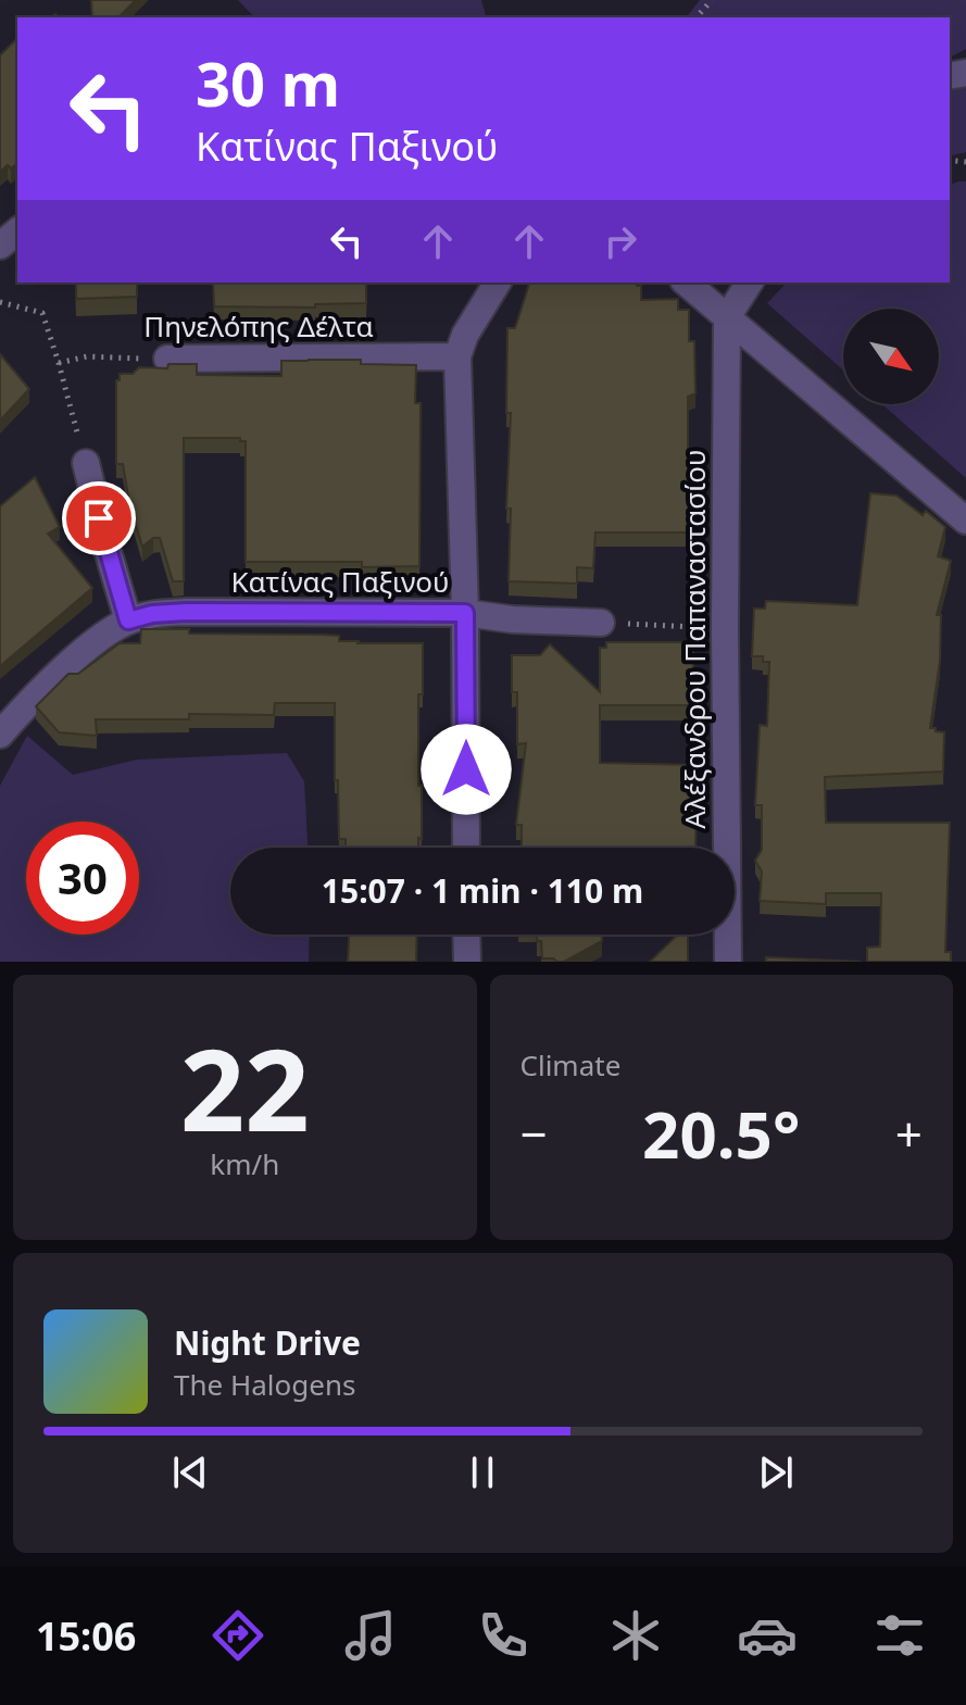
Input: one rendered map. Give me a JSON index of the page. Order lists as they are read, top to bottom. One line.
{"streets":{"street":["Πηνελόπης Δέλτα","Κατίνας Παξινού","Αλέξανδρου Παπαναστασίου"]},"north":"bottom right","page":{"turn":["30 m","Κατίνας Παξινού"],"limit":"30","trip":"15:07 · 1 min · 110 m","tile":[["22","km/h"],"Climate"],"heat":["−","20.5°","+"],"song":["Night Drive","The Halogens"],"tabs":"15:06"}}
